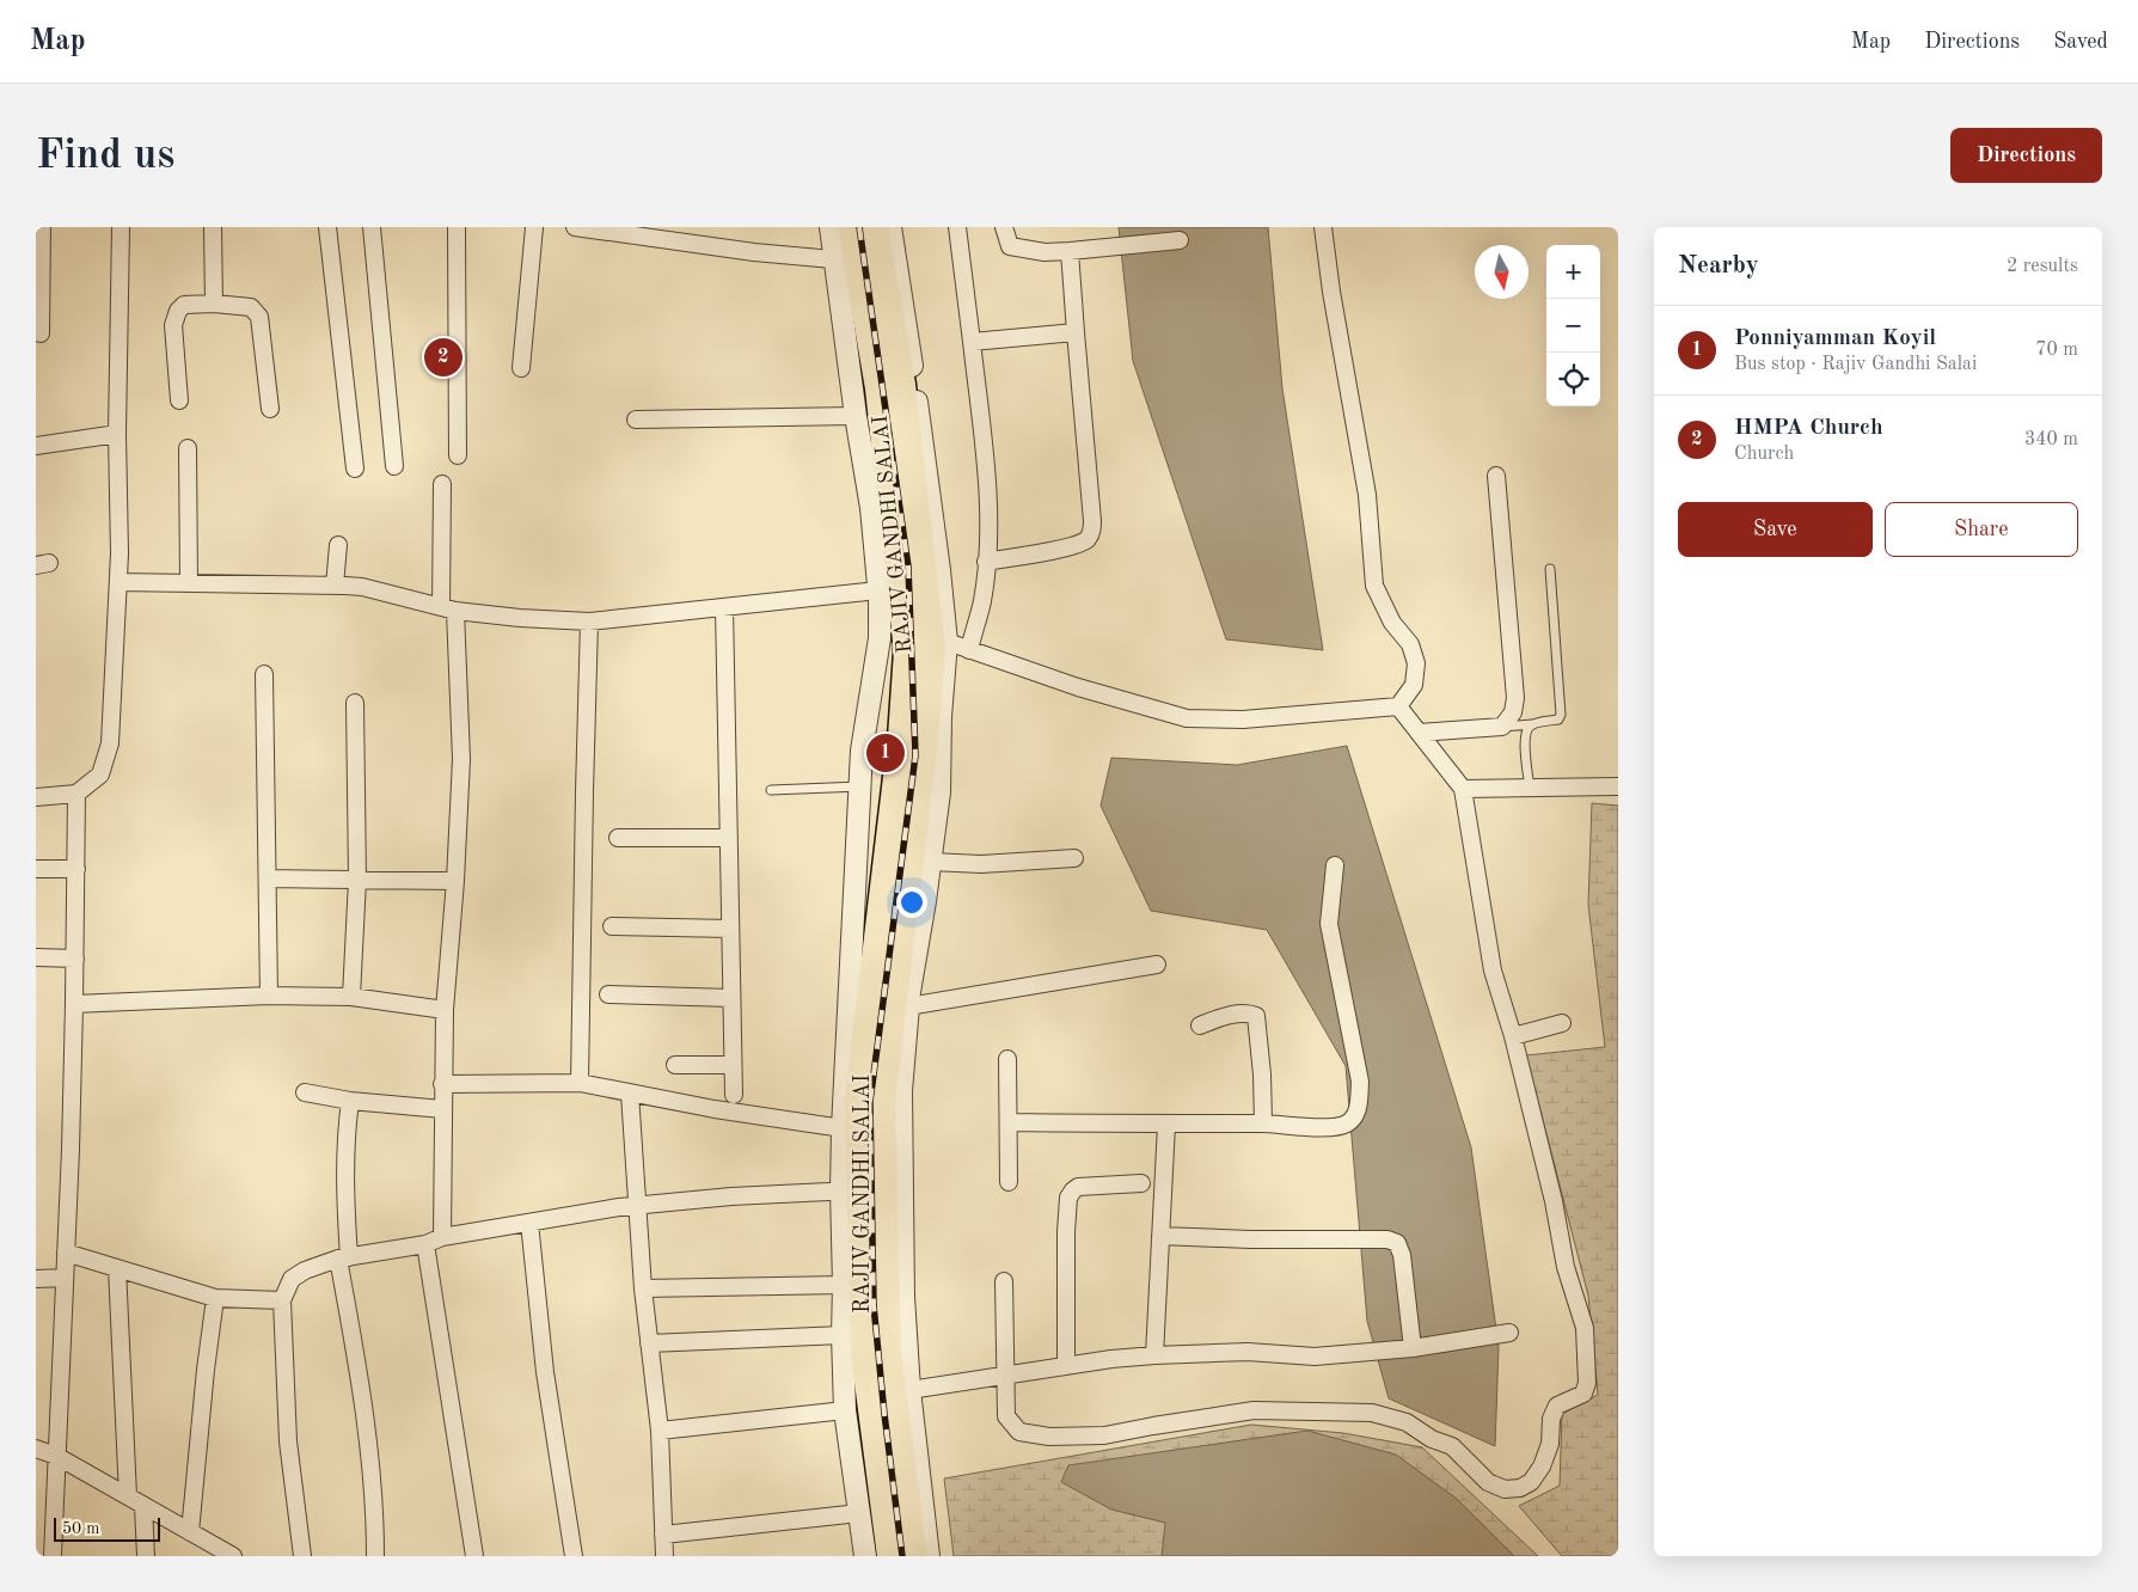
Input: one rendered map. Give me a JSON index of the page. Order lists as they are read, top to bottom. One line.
{"streets":{"main road":["RAJIV GANDHI SALAI"]},"scale_bar":"50 m","north":"bottom","page":{"header":"Map","nav":["Map","Directions","Saved"],"buttons":["Directions",["Save","Share"]],"title":"Find us","heading":["Nearby","2 results"],"map_buttons":["+","−"],"list":[{"mark":"1","name":"Ponniyamman Koyil","note":"Bus stop · Rajiv Gandhi Salai","value":"70 m"},{"mark":"2","name":"HMPA Church","note":"Church","value":"340 m"}],"pins":["2","1"],"scale":"50 m"}}
